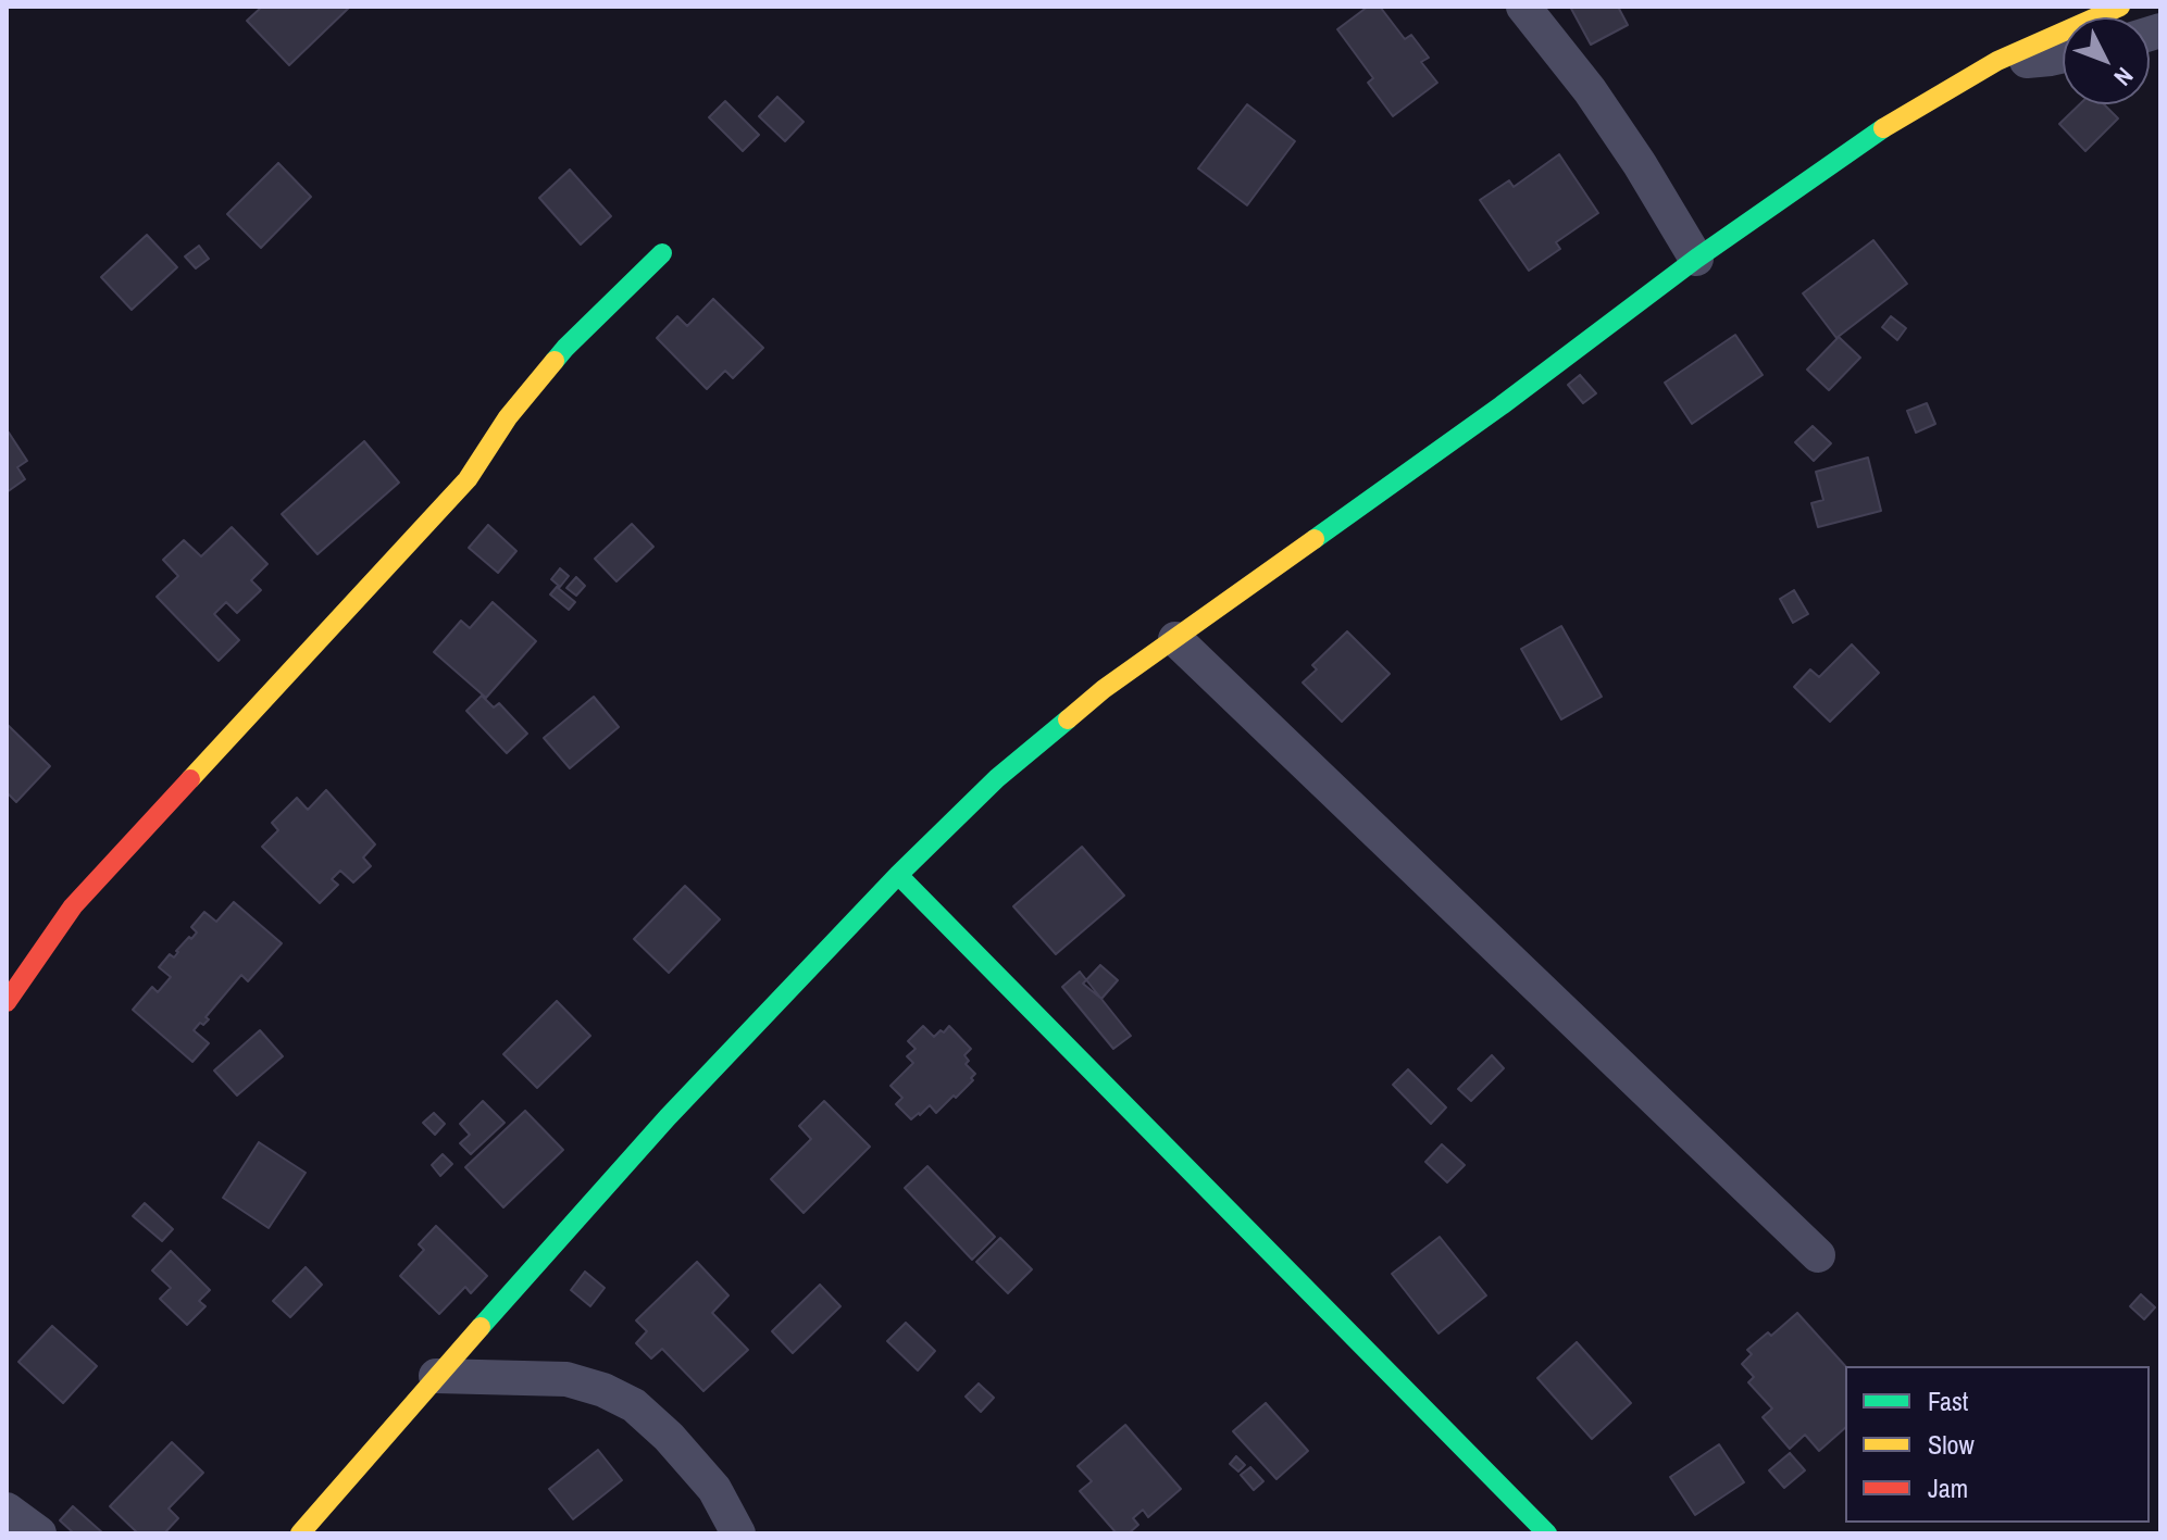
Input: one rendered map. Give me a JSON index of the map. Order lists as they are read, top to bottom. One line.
{"legend":["Fast","Slow","Jam"],"north":"bottom right"}
